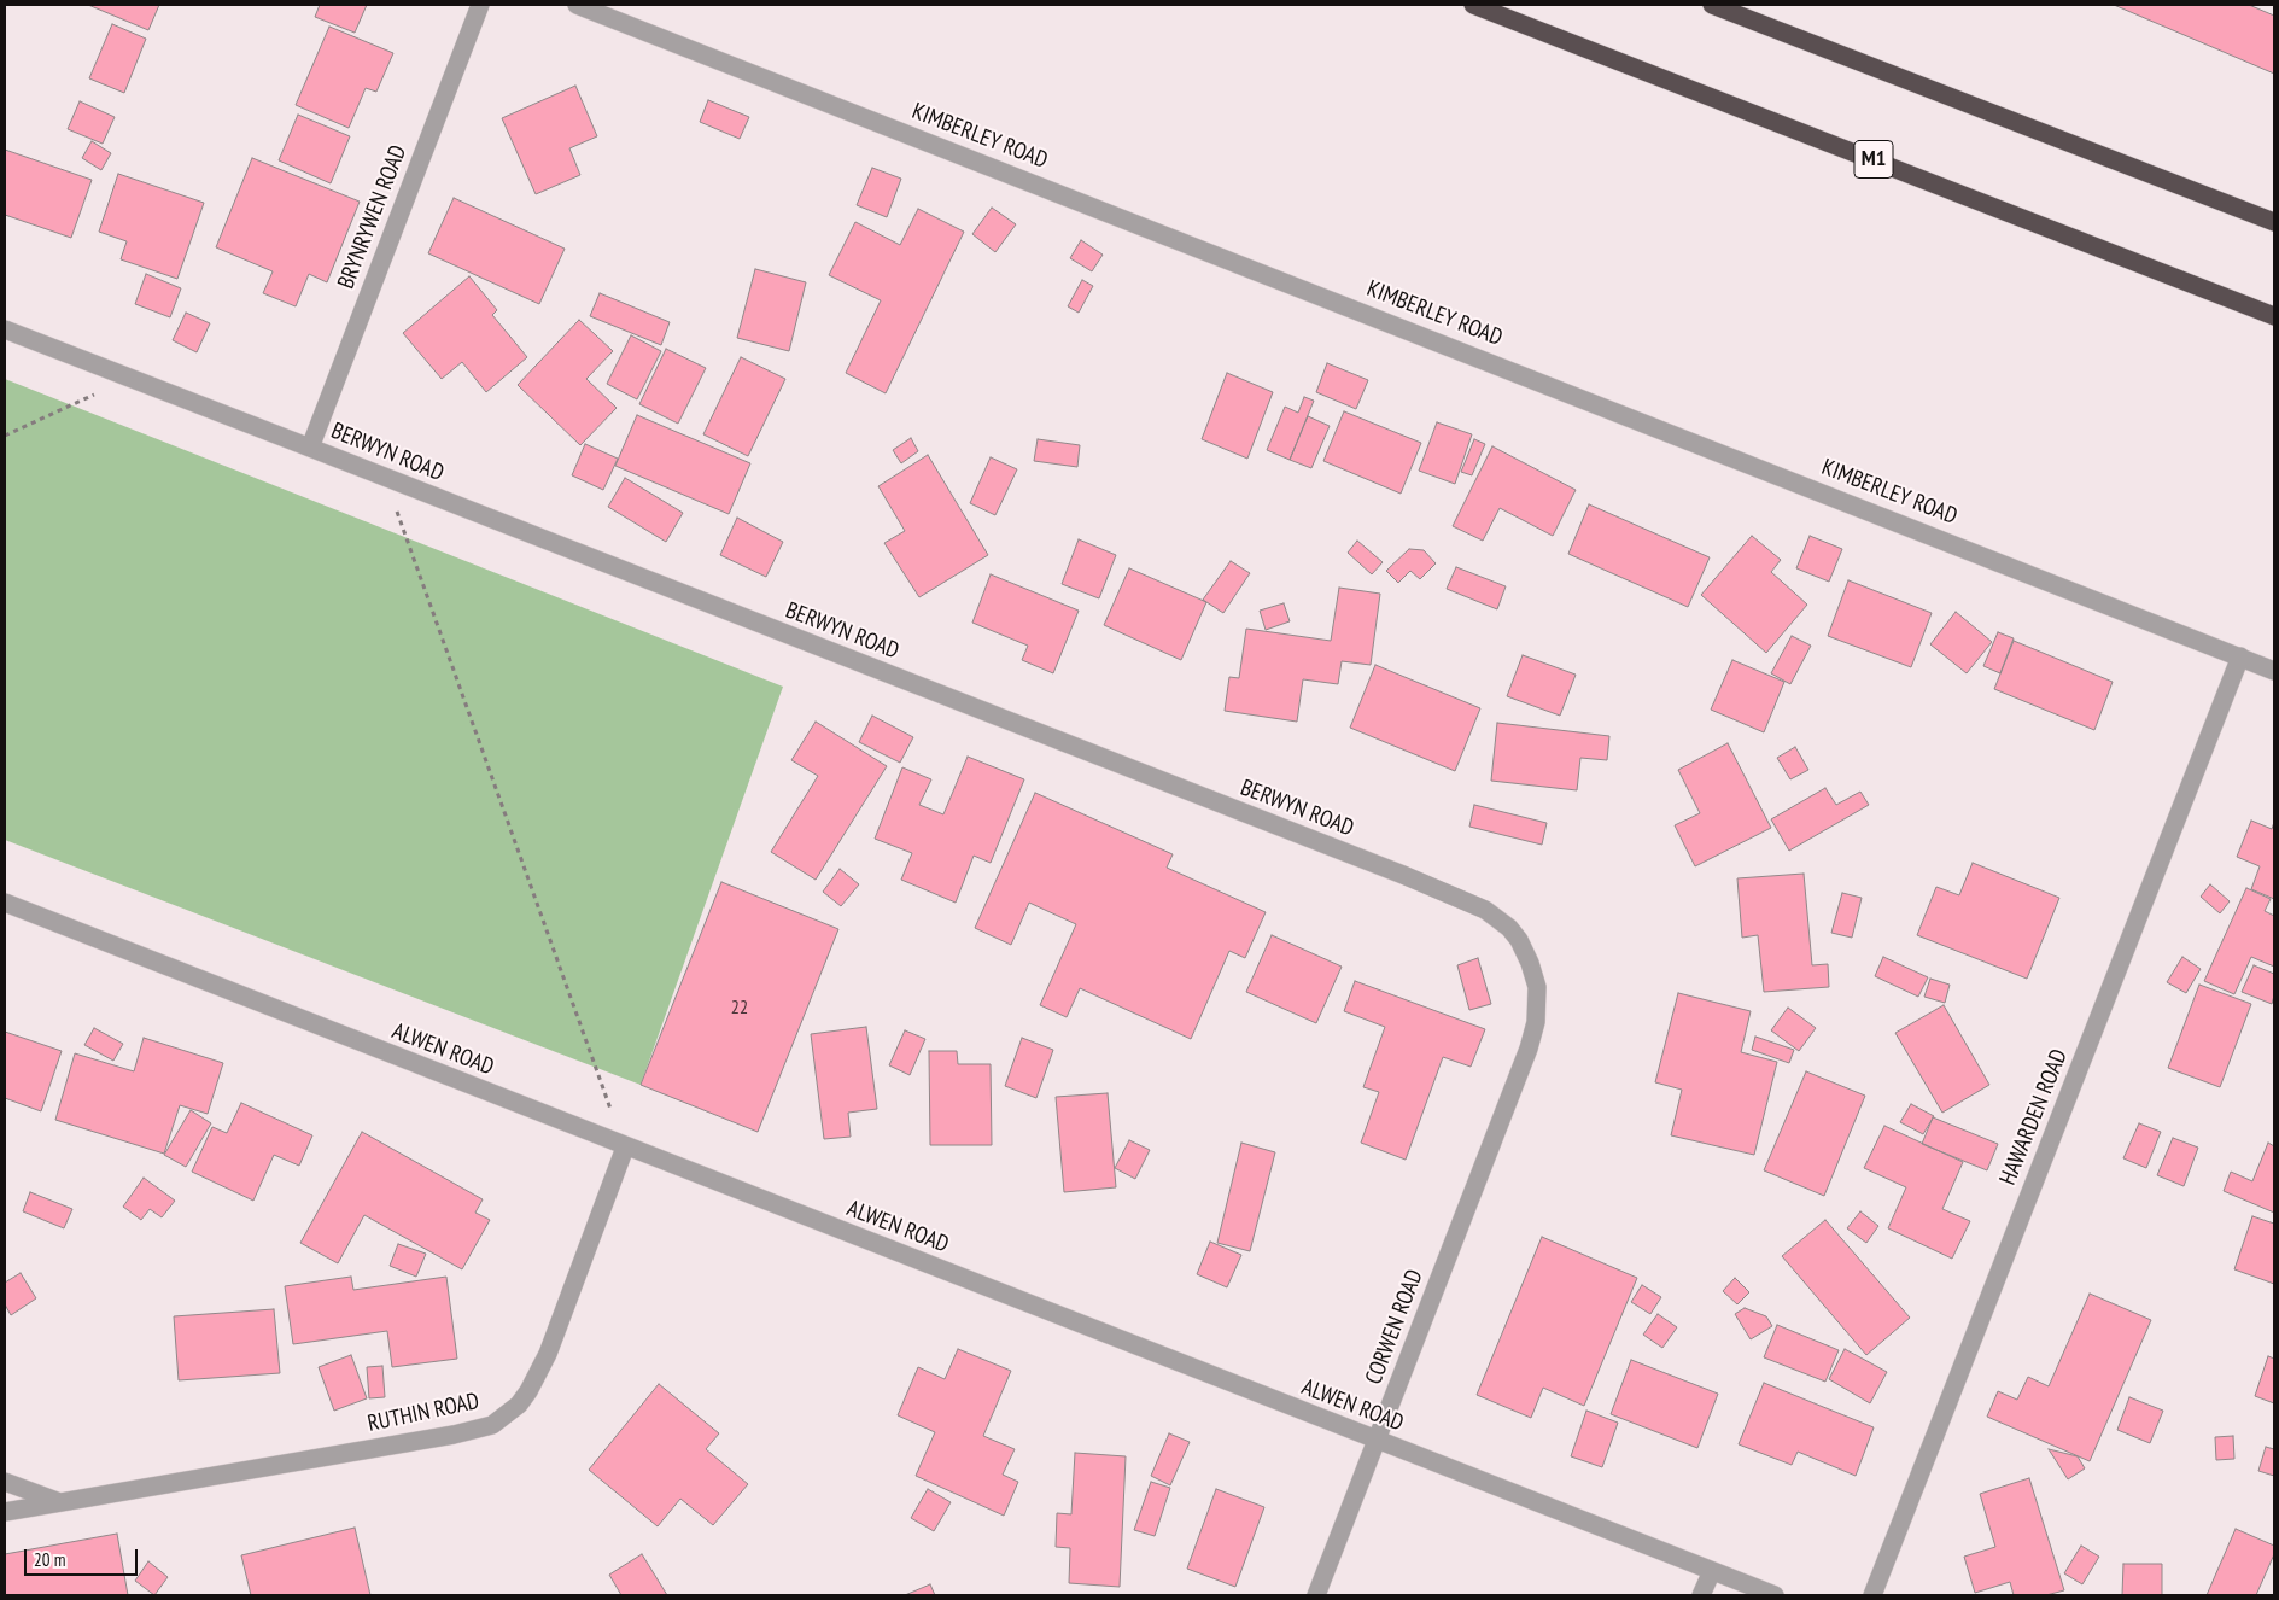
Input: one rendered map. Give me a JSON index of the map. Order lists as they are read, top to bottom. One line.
{"streets":{"highway":["M1"],"street":["KIMBERLEY ROAD","BRYNRYWEN ROAD","BERWYN ROAD","ALWEN ROAD","HAWARDEN ROAD","CORWEN ROAD","RUTHIN ROAD"]},"crossings":[["KIMBERLEY ROAD","HAWARDEN ROAD"],["BRYNRYWEN ROAD","BERWYN ROAD"],["BERWYN ROAD","CORWEN ROAD"],["ALWEN ROAD","CORWEN ROAD"],["ALWEN ROAD","RUTHIN ROAD"]],"house_numbers":["22"],"scale_bar":"20 m"}
